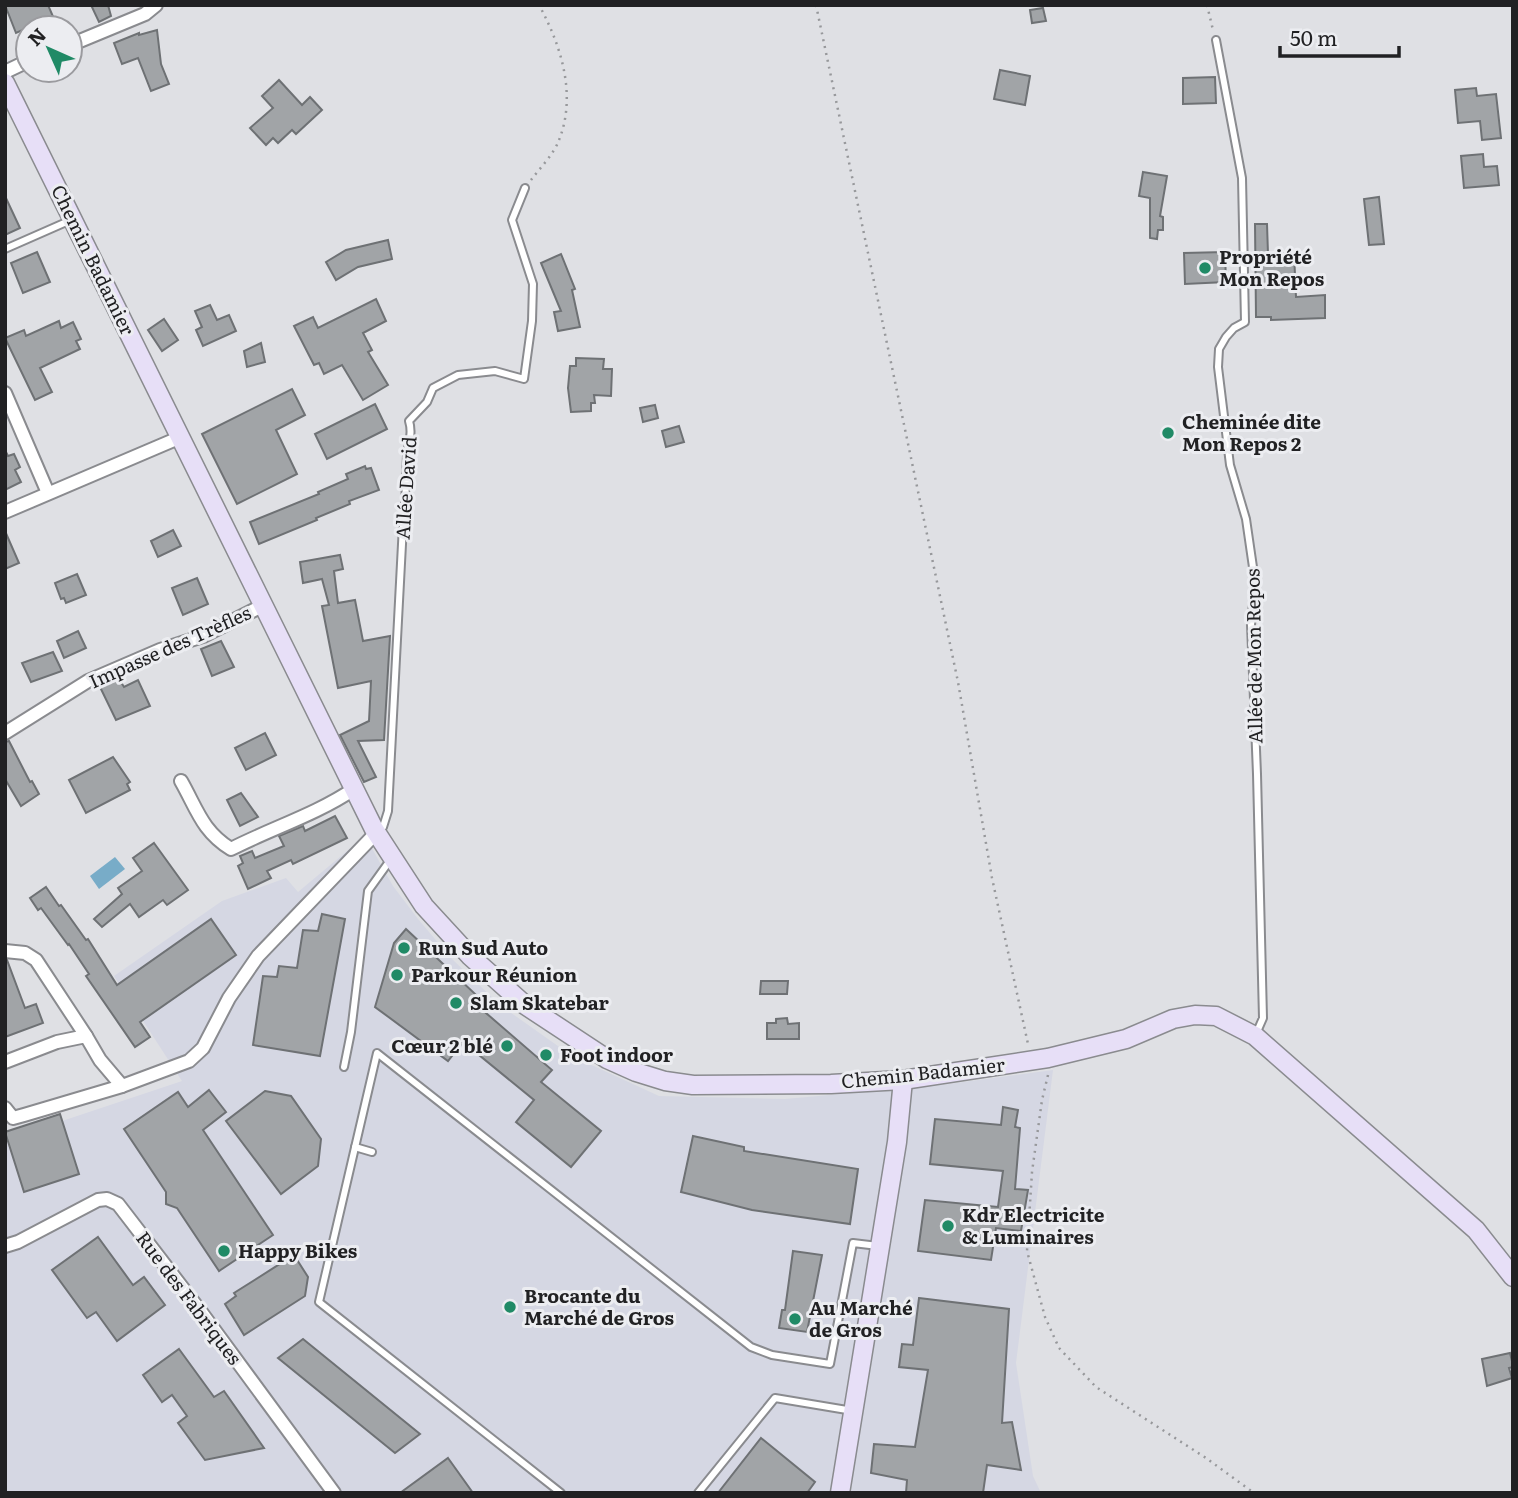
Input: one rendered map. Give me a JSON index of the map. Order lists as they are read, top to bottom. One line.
{"streets":{"street":["Chemin Badamier","Impasse des Trèfles","Rue des Fabriques"],"lane":["Allée David","Allée de Mon Repos"]},"crossings":[["Chemin Badamier","Allée David"],["Chemin Badamier","Impasse des Trèfles"],["Chemin Badamier","Allée de Mon Repos"]],"places":["Propriété Mon Repos","Cheminée dite Mon Repos 2","Run Sud Auto","Parkour Réunion","Slam Skatebar","Cœur 2 blé","Foot indoor","Kdr Electricite & Luminaires","Happy Bikes","Brocante du Marché de Gros","Au Marché de Gros"],"scale_bar":"50 m","north":"top left"}
